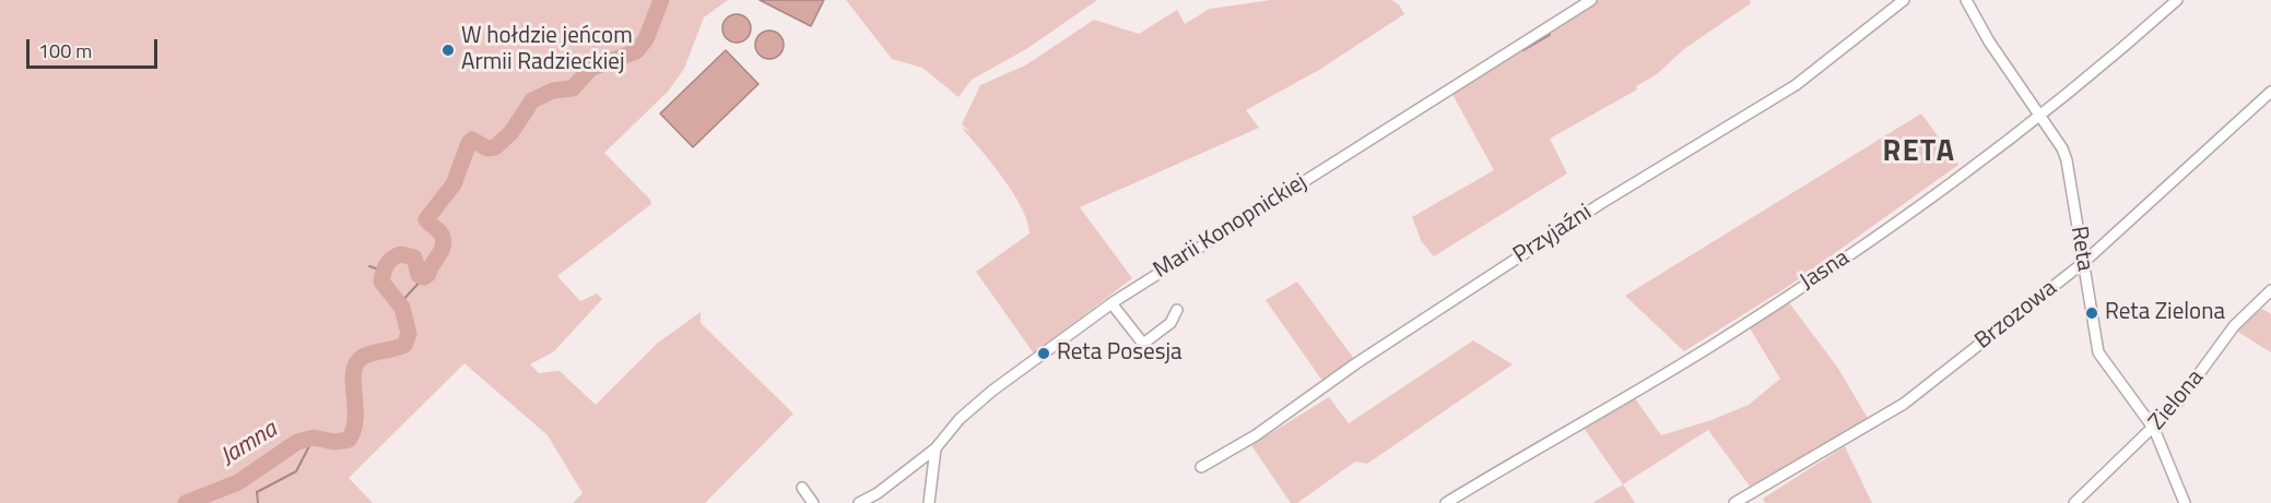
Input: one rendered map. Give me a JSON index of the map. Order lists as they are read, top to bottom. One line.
{"streets":{"street":["Marii Konopnickiej","Przyjaźni","Reta","Jasna","Brzozowa","Zielona"]},"crossings":[["Reta","Jasna"],["Reta","Brzozowa"],["Reta","Zielona"]],"districts":["RETA"],"water":["Jamna"],"places":["W hołdzie jeńcom Armii Radzieckiej","Reta Zielona","Reta Posesja"],"scale_bar":"100 m"}
